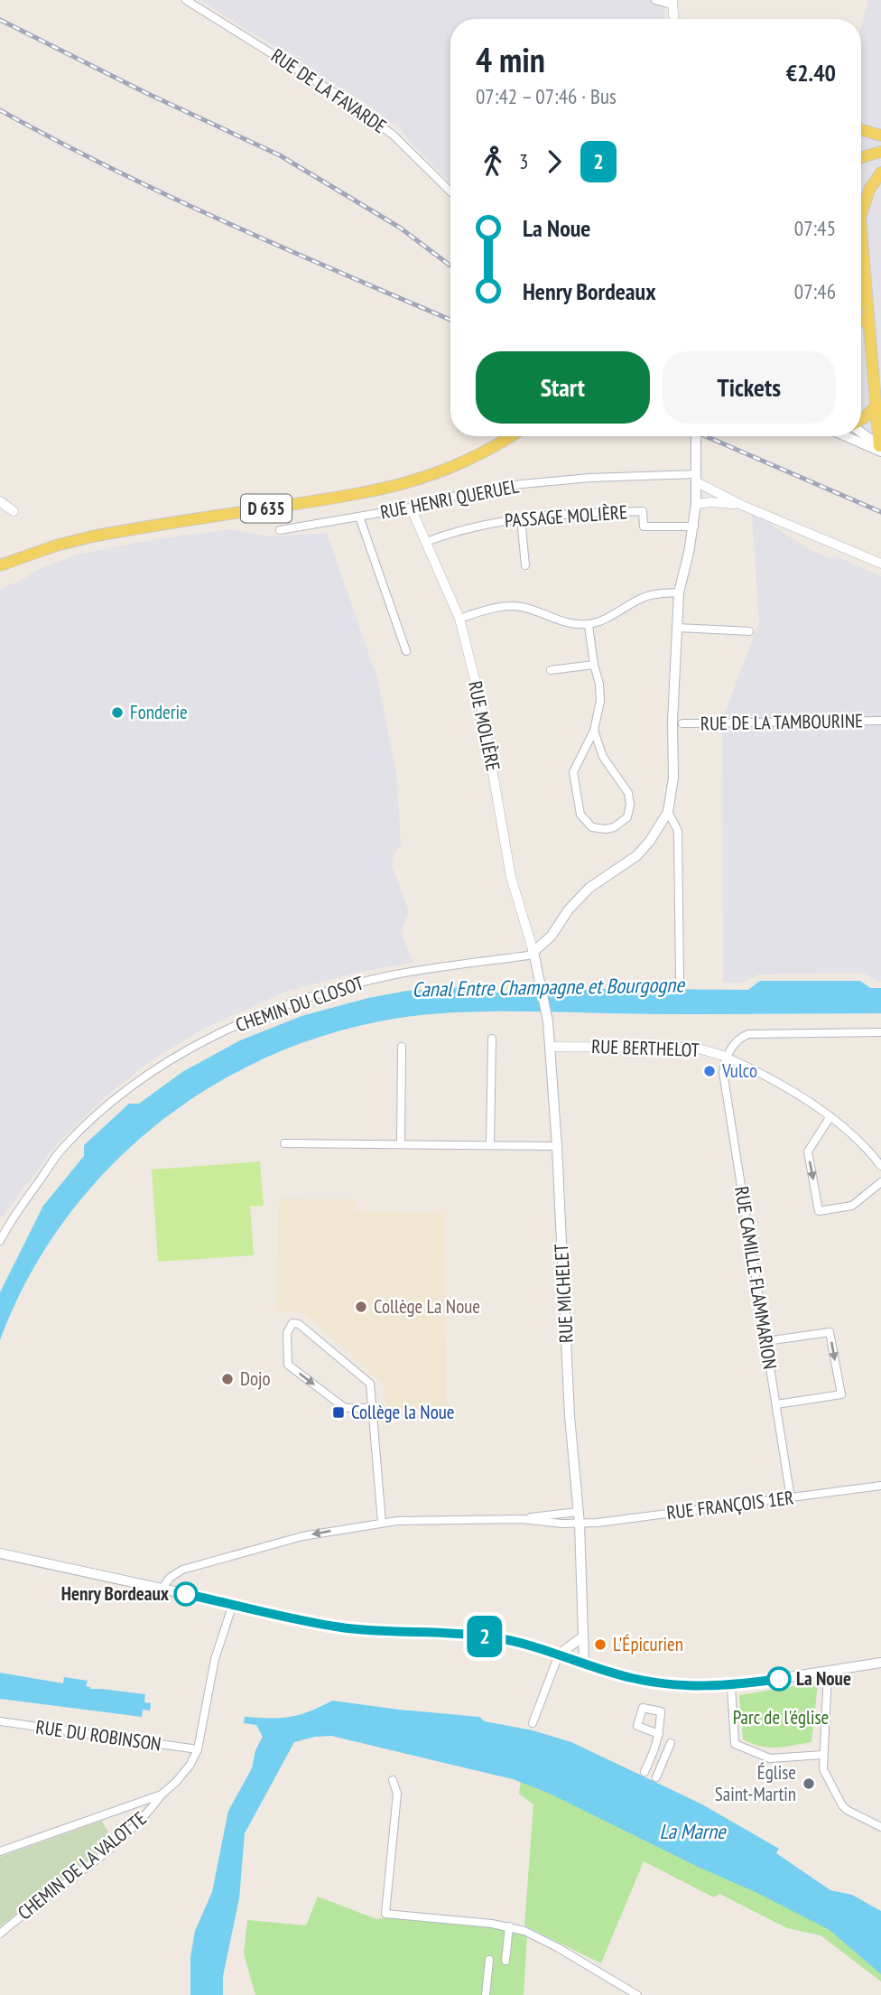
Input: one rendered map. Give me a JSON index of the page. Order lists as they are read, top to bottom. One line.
{"streets":{"main road":["D 635","RUE MICHELET"],"street":["RUE DE LA FAVARDE","RUE HENRI QUERUEL","PASSAGE MOLIÈRE","RUE DE LA TAMBOURINE","RUE MOLIÈRE","CHEMIN DU CLOSOT","RUE BERTHELOT","RUE CAMILLE FLAMMARION","RUE FRANÇOIS 1ER","RUE DU ROBINSON","CHEMIN DE LA VALOTTE"]},"crossings":[["RUE HENRI QUERUEL","RUE MOLIÈRE"],["PASSAGE MOLIÈRE","RUE MOLIÈRE"],["RUE MOLIÈRE","CHEMIN DU CLOSOT"],["RUE MOLIÈRE","RUE MICHELET"],["CHEMIN DU CLOSOT","RUE MICHELET"],["RUE BERTHELOT","RUE CAMILLE FLAMMARION"],["RUE BERTHELOT","RUE MICHELET"],["RUE CAMILLE FLAMMARION","RUE FRANÇOIS 1ER"],["RUE MICHELET","RUE FRANÇOIS 1ER"],["RUE DU ROBINSON","CHEMIN DE LA VALOTTE"]],"water":["Canal Entre Champagne et Bourgogne","La Marne"],"parks":["Parc de l'église"],"places":{"other":["Fonderie","Vulco","Collège La Noue","Dojo","Henry Bordeaux","L'Épicurien","La Noue","Église Saint-Martin"],"transit":["Collège la Noue"]},"lines":["bus line 2"],"page":{"on_map":"2","heading":["4 min","07:42 – 07:46 · Bus","€2.40"],"legs":["3","2"],"list":[{"name":"La Noue","value":"07:45"},{"name":"Henry Bordeaux","value":"07:46"}],"buttons":["Start","Tickets"]}}
